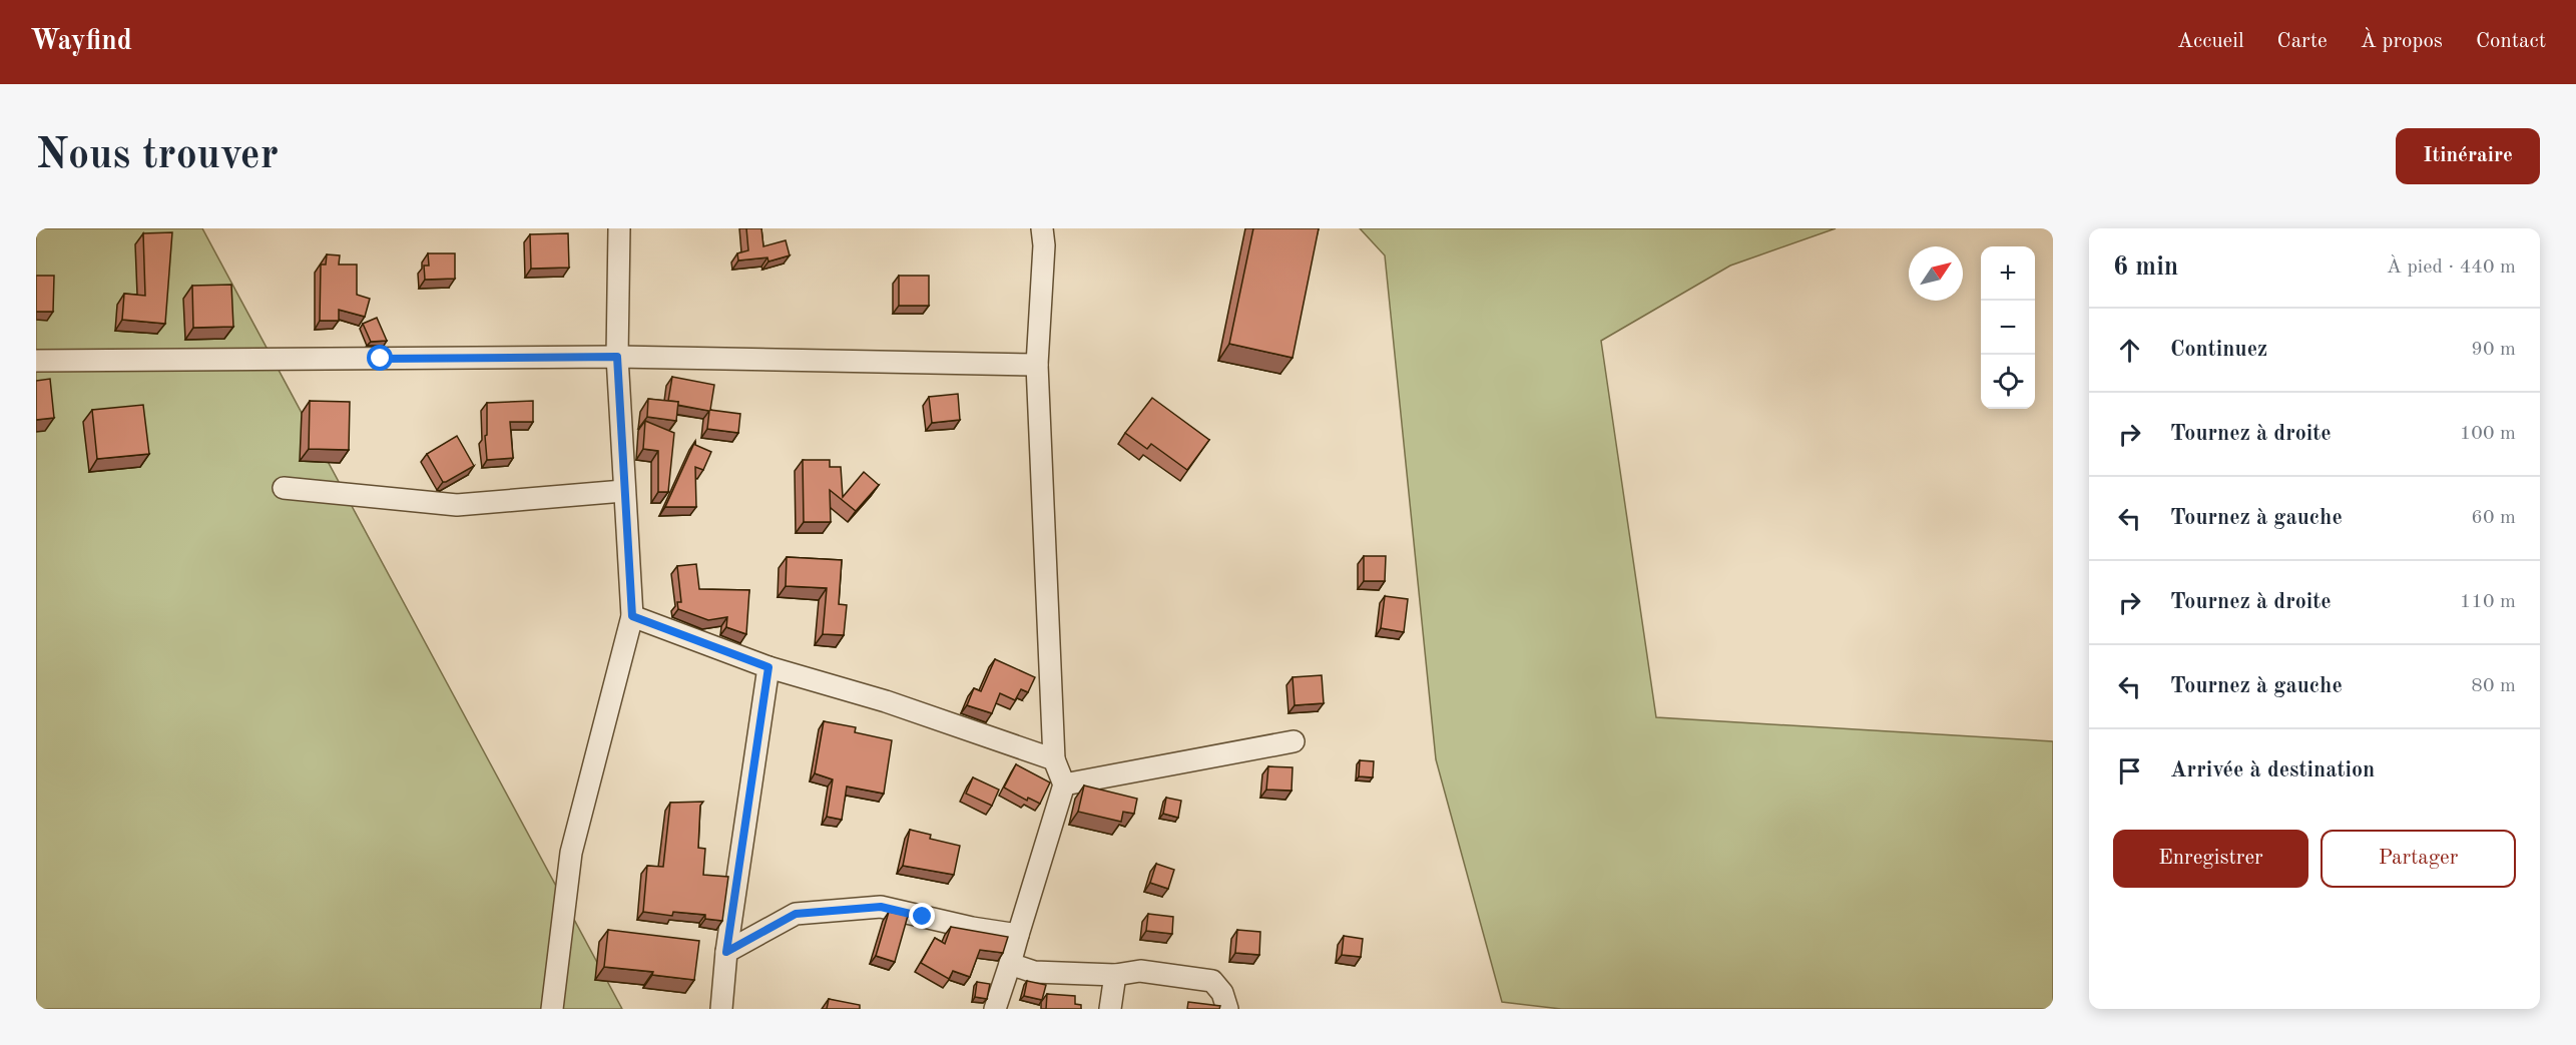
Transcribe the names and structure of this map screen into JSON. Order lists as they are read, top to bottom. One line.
{"north":"top right","page":{"header":"Wayfind","nav":["Accueil","Carte","À propos","Contact"],"buttons":["Itinéraire",["Enregistrer","Partager"]],"title":"Nous trouver","heading":["6 min","À pied · 440 m"],"map_buttons":["+","−"],"list":[["Continuez","90 m"],["Tournez à droite","100 m"],["Tournez à gauche","60 m"],["Tournez à droite","110 m"],["Tournez à gauche","80 m"],"Arrivée à destination"]}}
